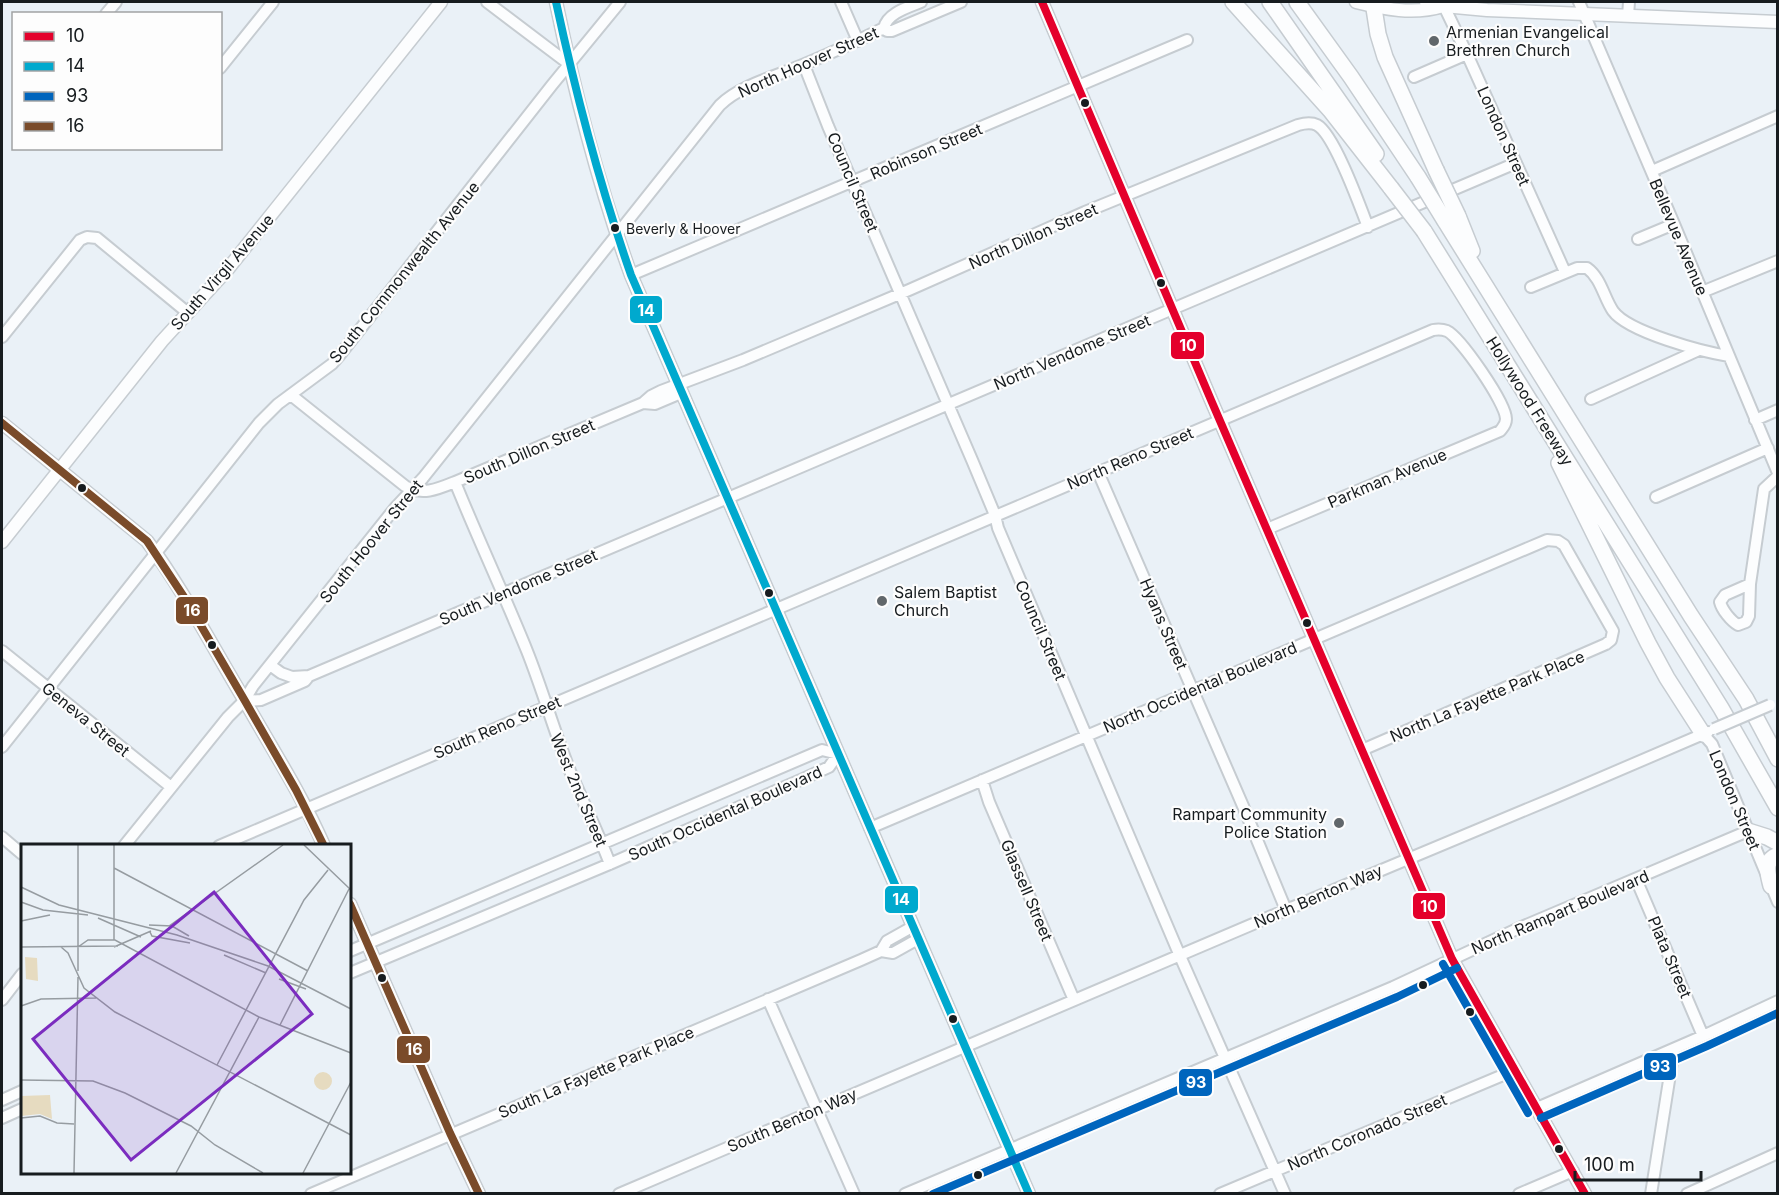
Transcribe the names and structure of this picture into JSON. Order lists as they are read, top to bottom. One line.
{"streets":{"highway":["Hollywood Freeway"],"main road":["South Virgil Avenue"],"street":["North Hoover Street","London Street","Robinson Street","Council Street","North Dillon Street","Bellevue Avenue","South Commonwealth Avenue","North Vendome Street","South Dillon Street","North Reno Street","Parkman Avenue","South Hoover Street","South Vendome Street","Hyans Street","North Occidental Boulevard","North La Fayette Park Place","Geneva Street","South Reno Street","West 2nd Street","South Occidental Boulevard","Glassell Street","North Benton Way","North Rampart Boulevard","Plata Street","South La Fayette Park Place","South Benton Way","North Coronado Street"]},"crossings":[["North Hoover Street","Council Street"],["North Hoover Street","South Hoover Street"],["London Street","North Vendome Street"],["London Street","North Benton Way"],["London Street","North Rampart Boulevard"],["Robinson Street","Council Street"],["Council Street","North Dillon Street"],["Council Street","North Vendome Street"],["Council Street","North Reno Street"],["Council Street","North Occidental Boulevard"],["Council Street","North Benton Way"],["Council Street","North Rampart Boulevard"],["Council Street","North Coronado Street"],["North Dillon Street","North Vendome Street"],["North Dillon Street","South Dillon Street"],["South Commonwealth Avenue","Geneva Street"],["North Vendome Street","South Vendome Street"],["South Dillon Street","South Hoover Street"],["South Dillon Street","West 2nd Street"],["North Reno Street","Parkman Avenue"],["North Reno Street","Hyans Street"],["North Reno Street","South Reno Street"],["South Hoover Street","South Vendome Street"],["South Hoover Street","Geneva Street"],["South Vendome Street","West 2nd Street"],["Hyans Street","North Occidental Boulevard"],["Hyans Street","North Benton Way"],["North Occidental Boulevard","North La Fayette Park Place"],["North Occidental Boulevard","Glassell Street"],["South Reno Street","West 2nd Street"],["West 2nd Street","South Occidental Boulevard"],["Glassell Street","North Benton Way"],["North Benton Way","South Benton Way"],["North Rampart Boulevard","Plata Street"]],"places":["Armenian Evangelical Brethren Church","Beverly & Hoover","Salem Baptist Church","Rampart Community Police Station"],"lines":["transit line 10","transit line 14","transit line 16","transit line 93"],"legend":["10","14","93","16"],"scale_bar":"100 m"}
